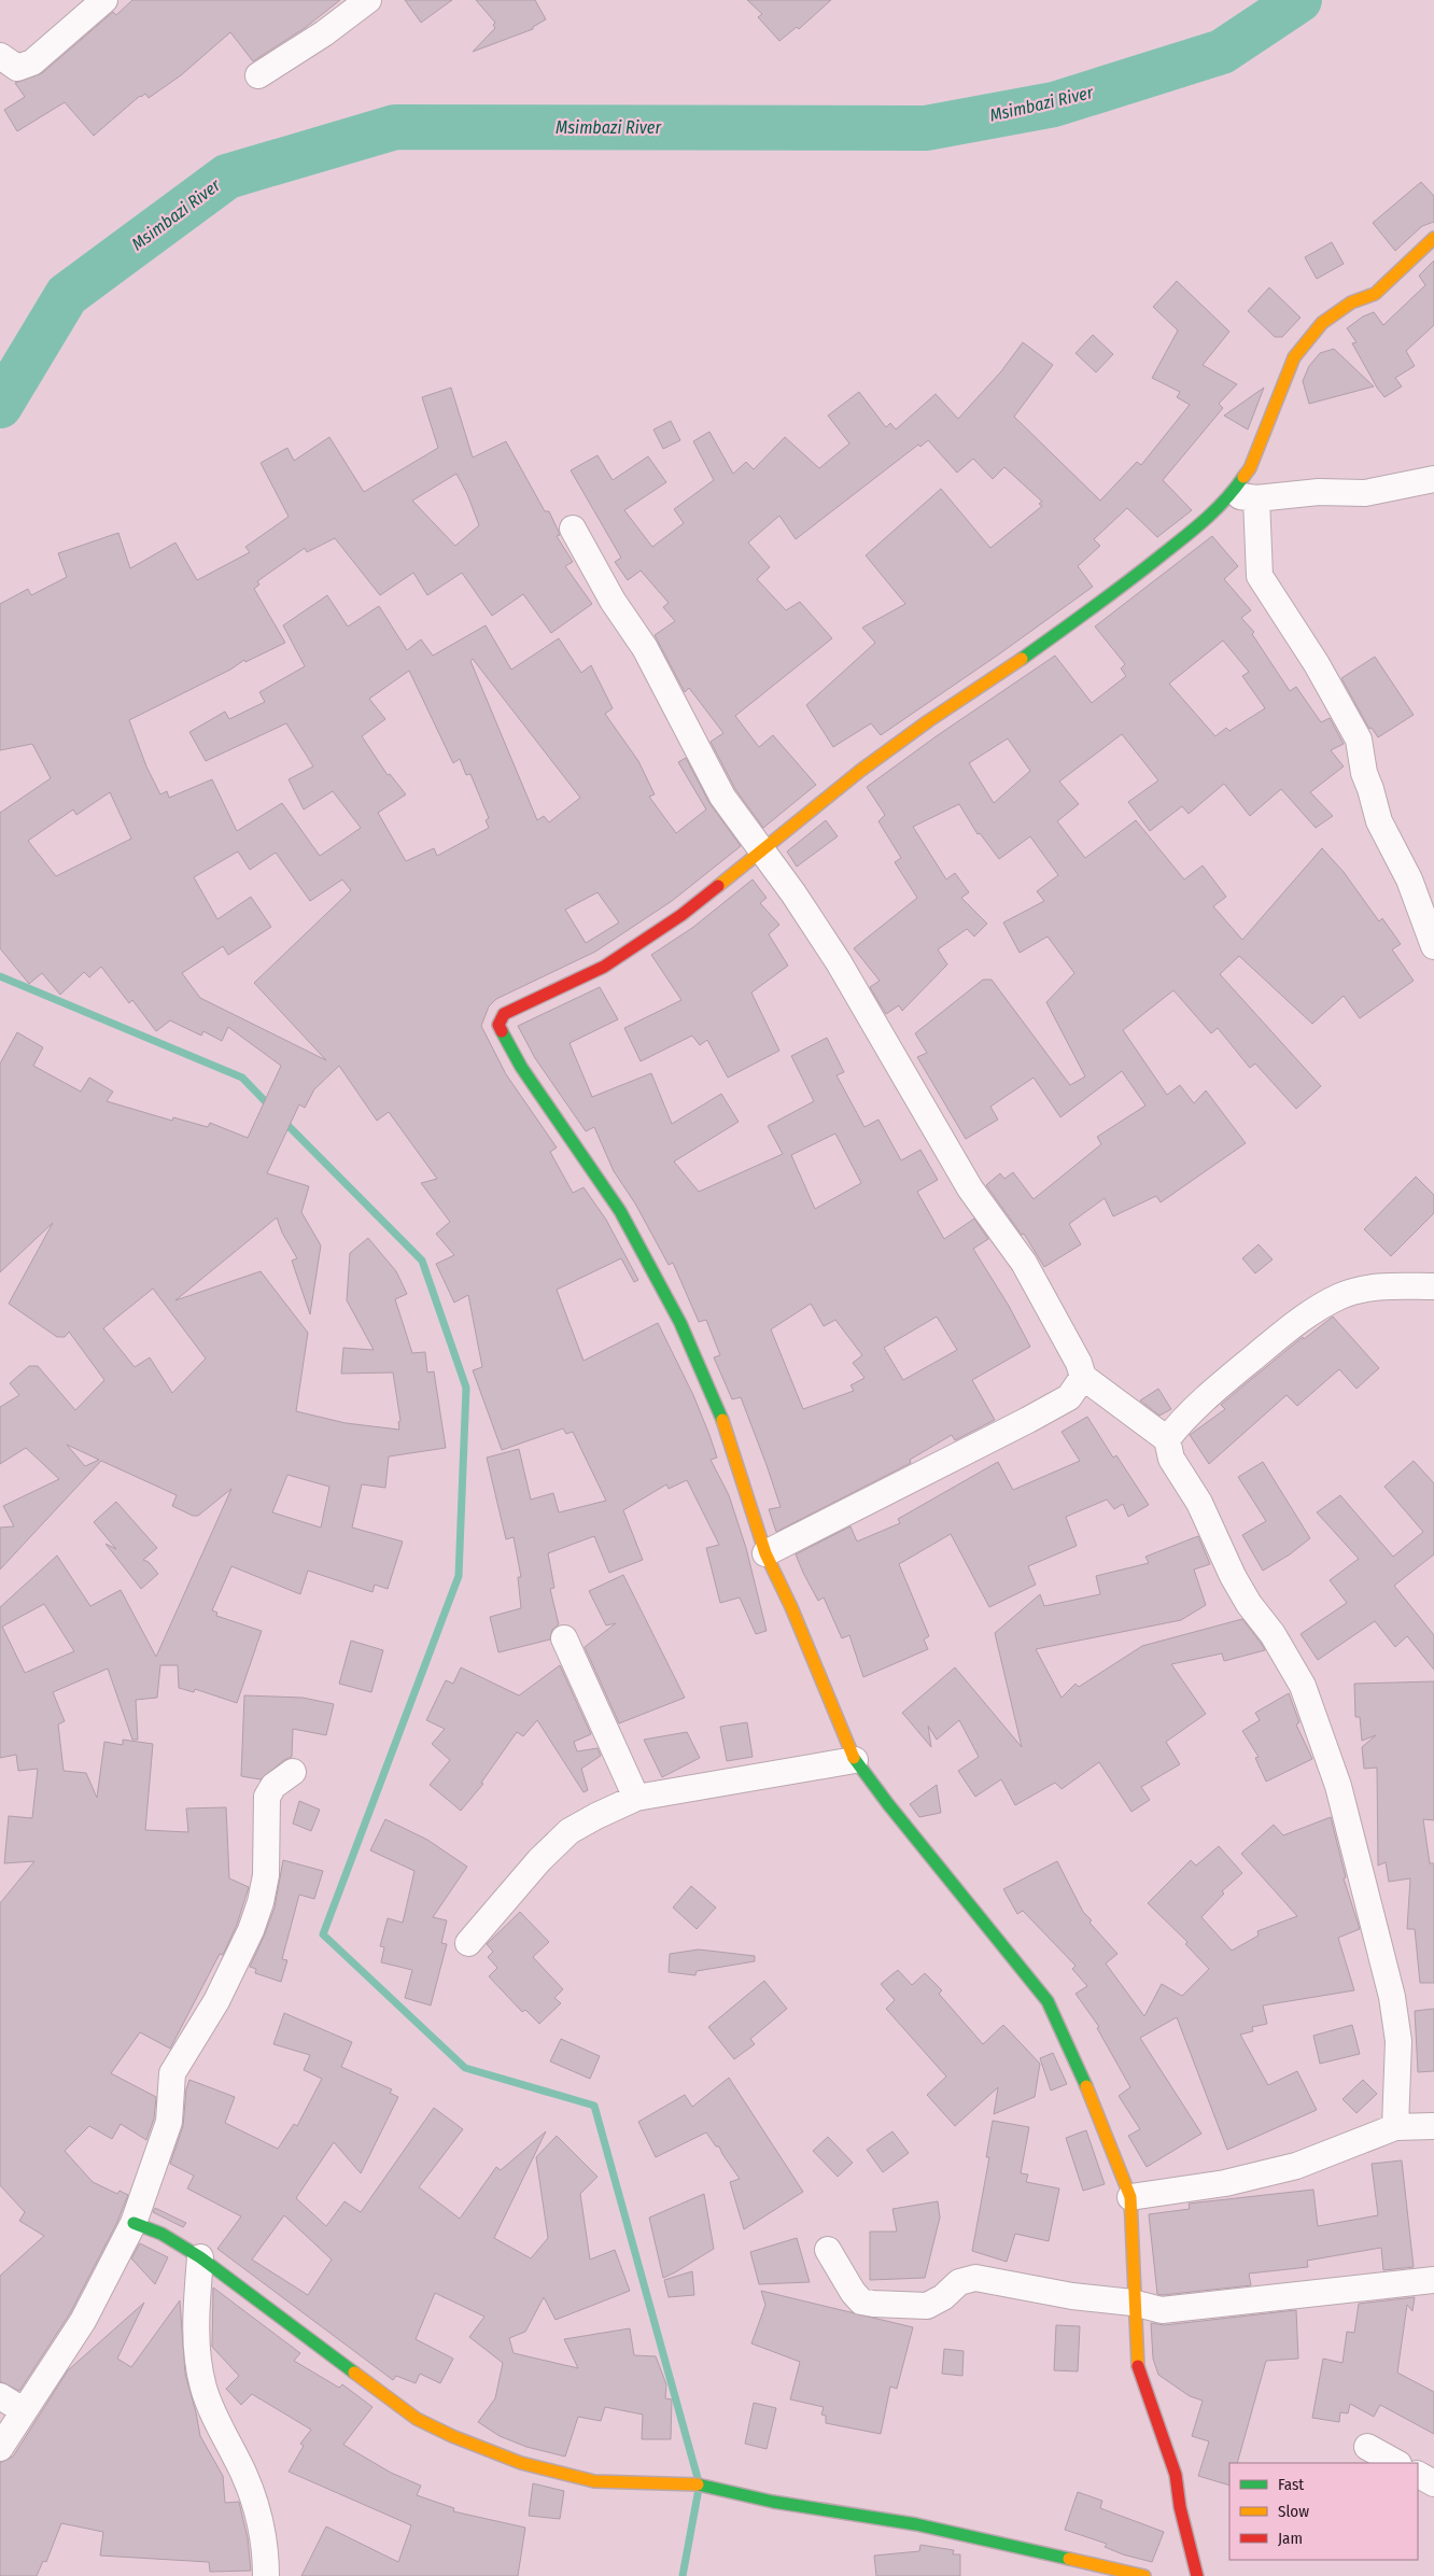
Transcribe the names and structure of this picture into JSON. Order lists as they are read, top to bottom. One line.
{"water":["Msimbazi River"],"legend":["Fast","Slow","Jam"]}
